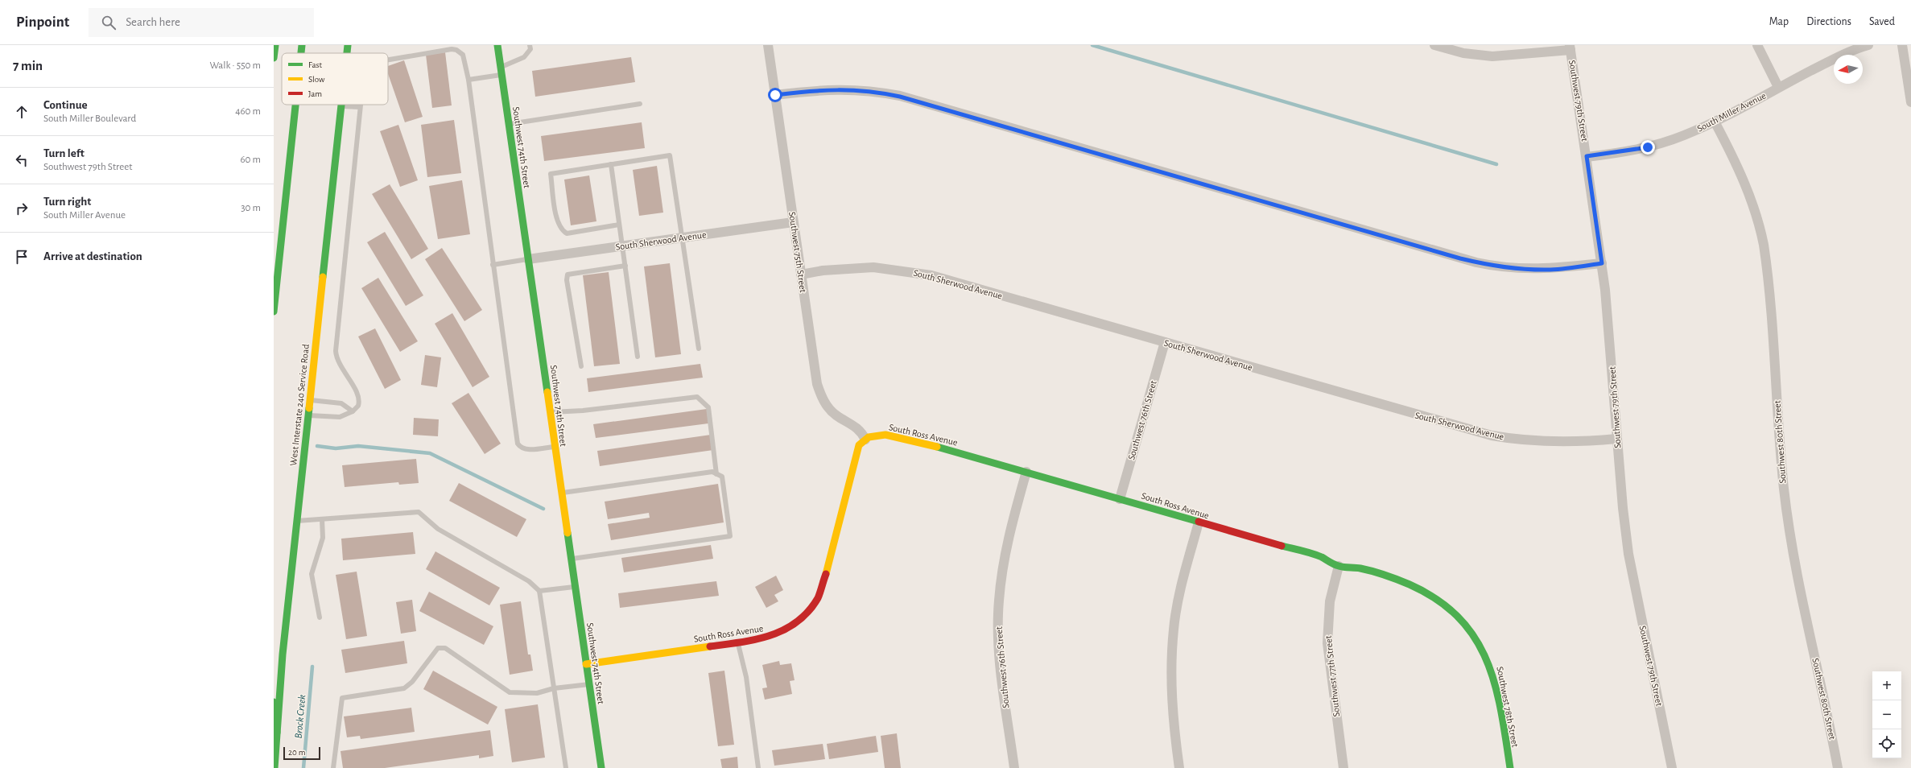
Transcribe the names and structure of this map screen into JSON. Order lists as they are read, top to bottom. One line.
{"streets":{"main road":["Southwest 74th Street","West Interstate 240 Service Road","South Ross Avenue","Southwest 78th Street"],"street":["Southwest 79th Street","South Miller Avenue","South Sherwood Avenue","Southwest 75th Street","Southwest 76th Street","Southwest 80th Street","Southwest 77th Street"]},"crossings":[["Southwest 79th Street","South Miller Avenue"],["Southwest 79th Street","South Sherwood Avenue"],["South Miller Avenue","Southwest 80th Street"],["Southwest 74th Street","South Sherwood Avenue"],["Southwest 74th Street","South Ross Avenue"],["South Sherwood Avenue","Southwest 75th Street"],["South Sherwood Avenue","Southwest 76th Street"],["Southwest 75th Street","South Ross Avenue"],["Southwest 76th Street","South Ross Avenue"],["South Ross Avenue","Southwest 77th Street"],["South Ross Avenue","Southwest 78th Street"],["Southwest 77th Street","Southwest 78th Street"]],"water":["Brock Creek"],"legend":["Fast","Slow","Jam"],"scale_bar":"20 m","north":"left","page":{"header":"Pinpoint","search":"Search here","nav":["Map","Directions","Saved"],"heading":["7 min","Walk · 550 m"],"list":[["Continue","South Miller Boulevard","460 m"],["Turn left","Southwest 79th Street","60 m"],["Turn right","South Miller Avenue","30 m"],"Arrive at destination"],"map_buttons":["+","−"],"scale":"20 m"}}
